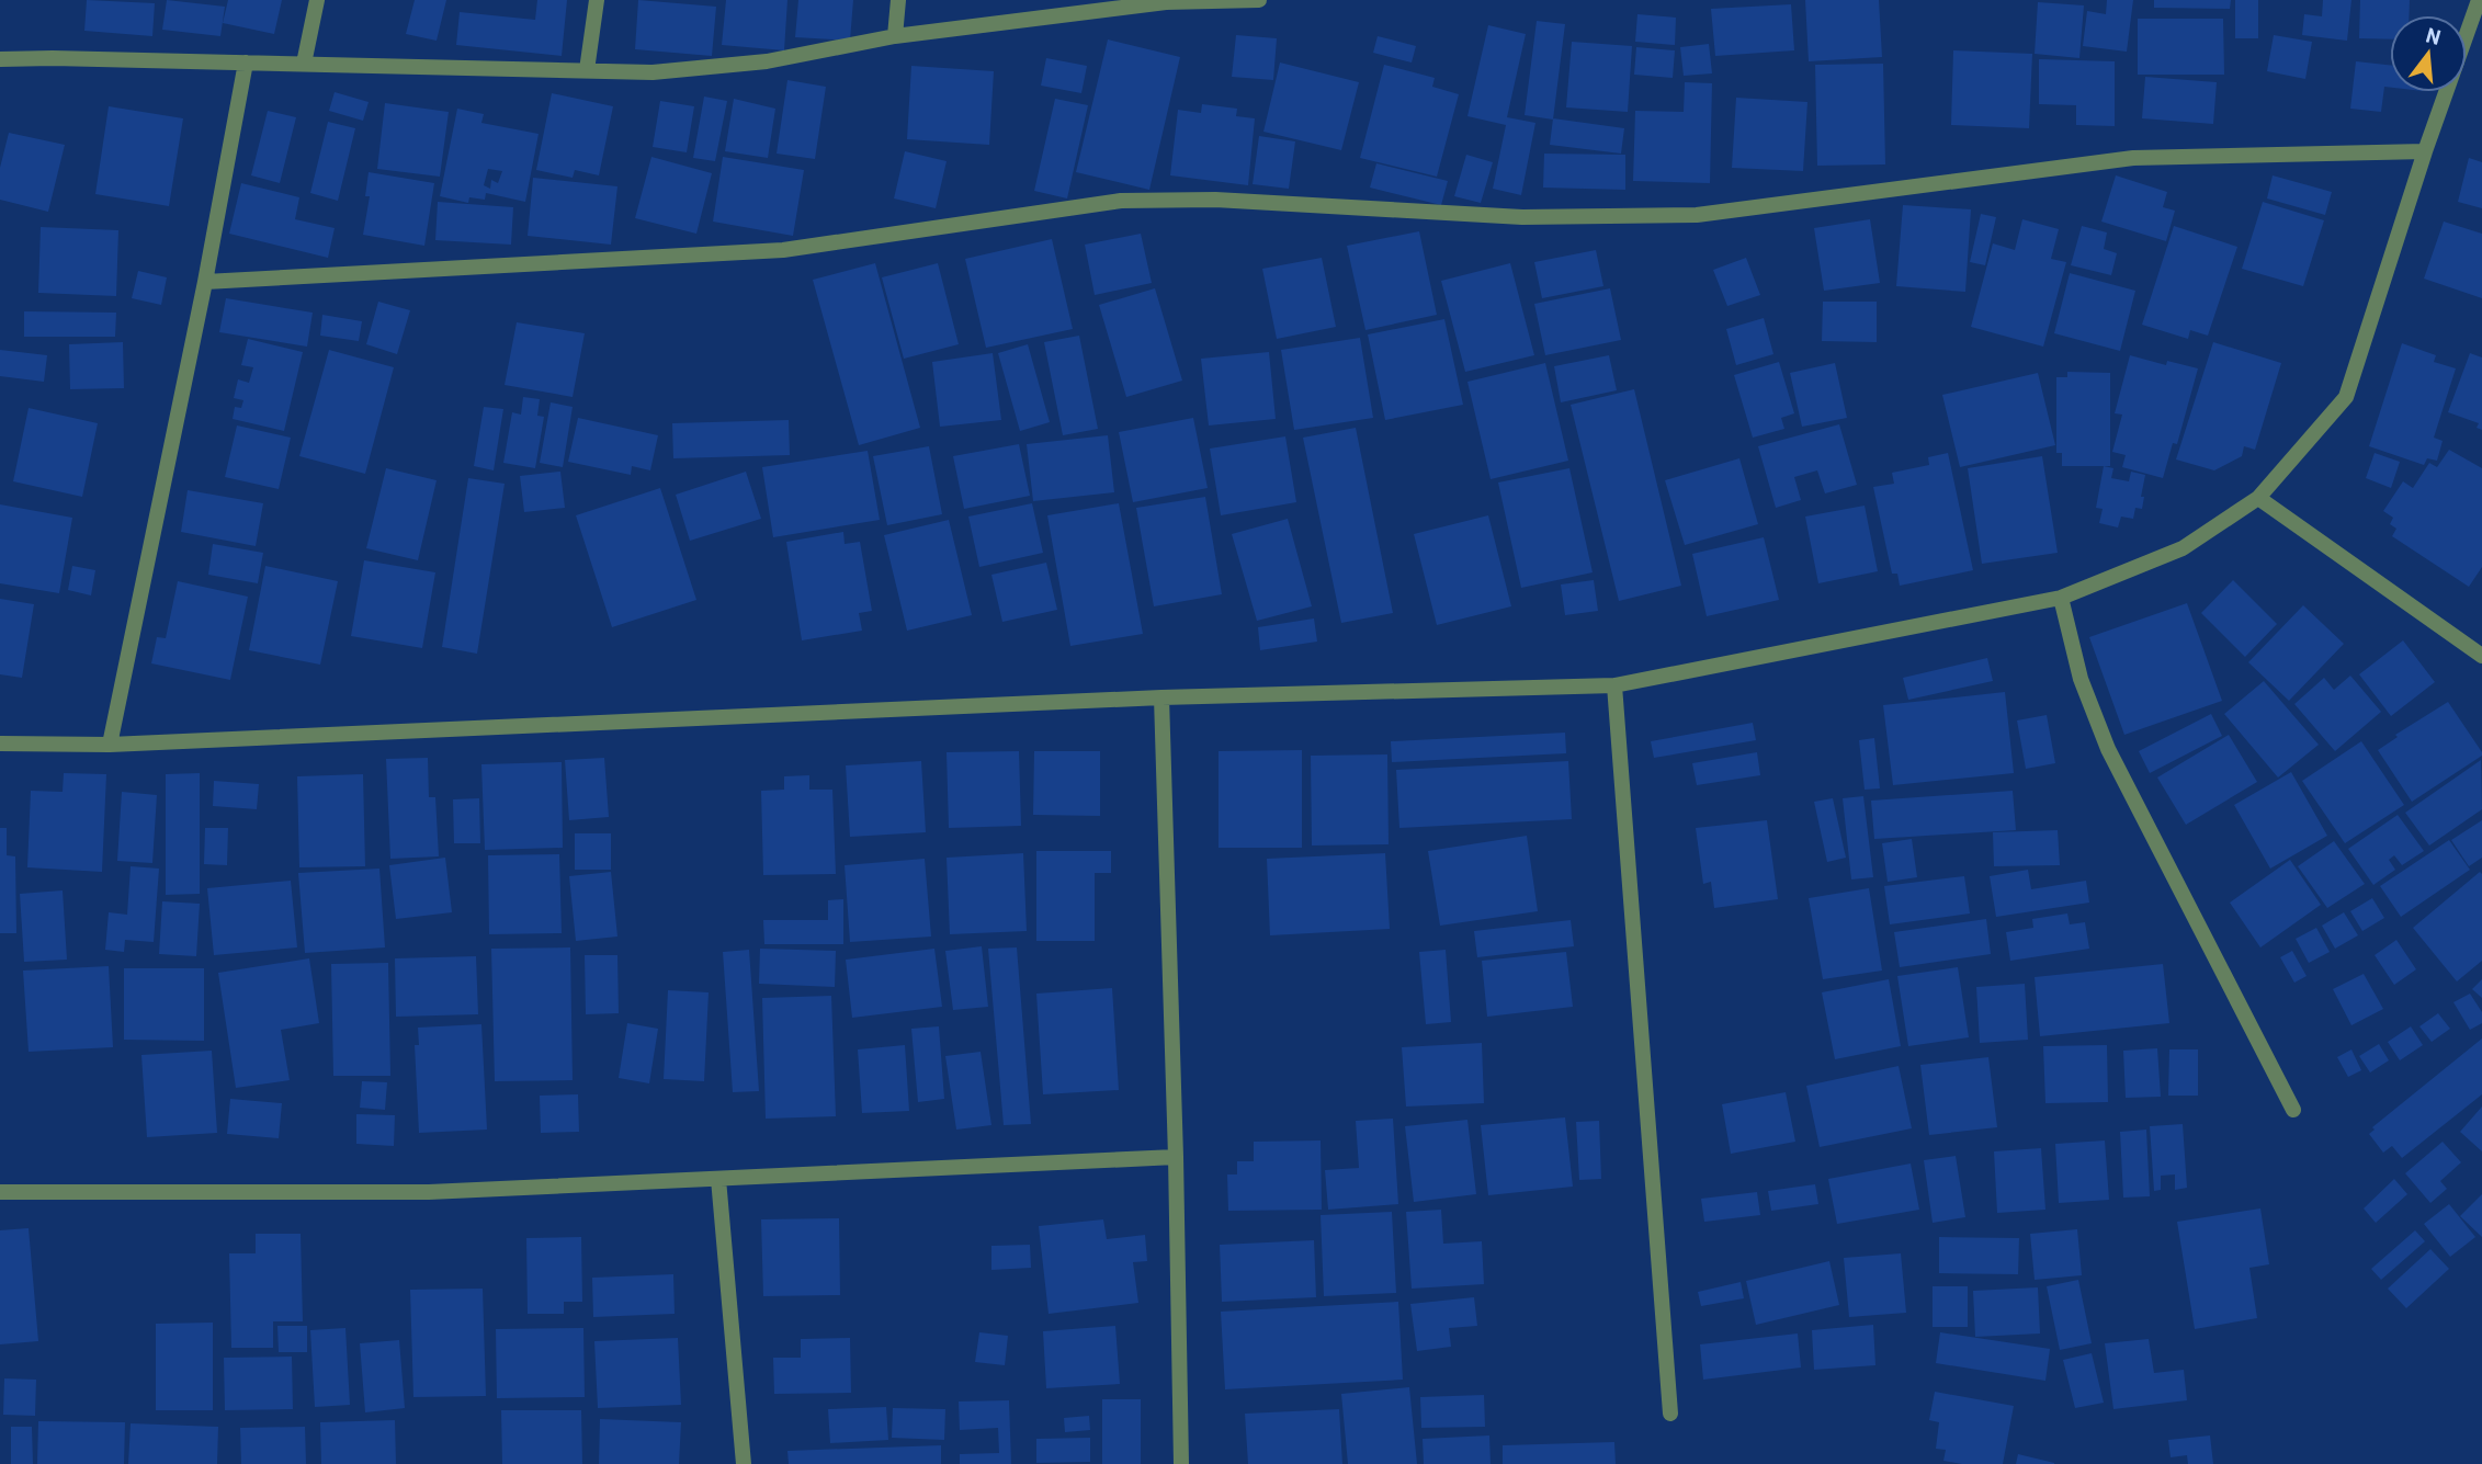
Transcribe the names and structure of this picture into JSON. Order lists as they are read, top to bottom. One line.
{"north":"top"}
